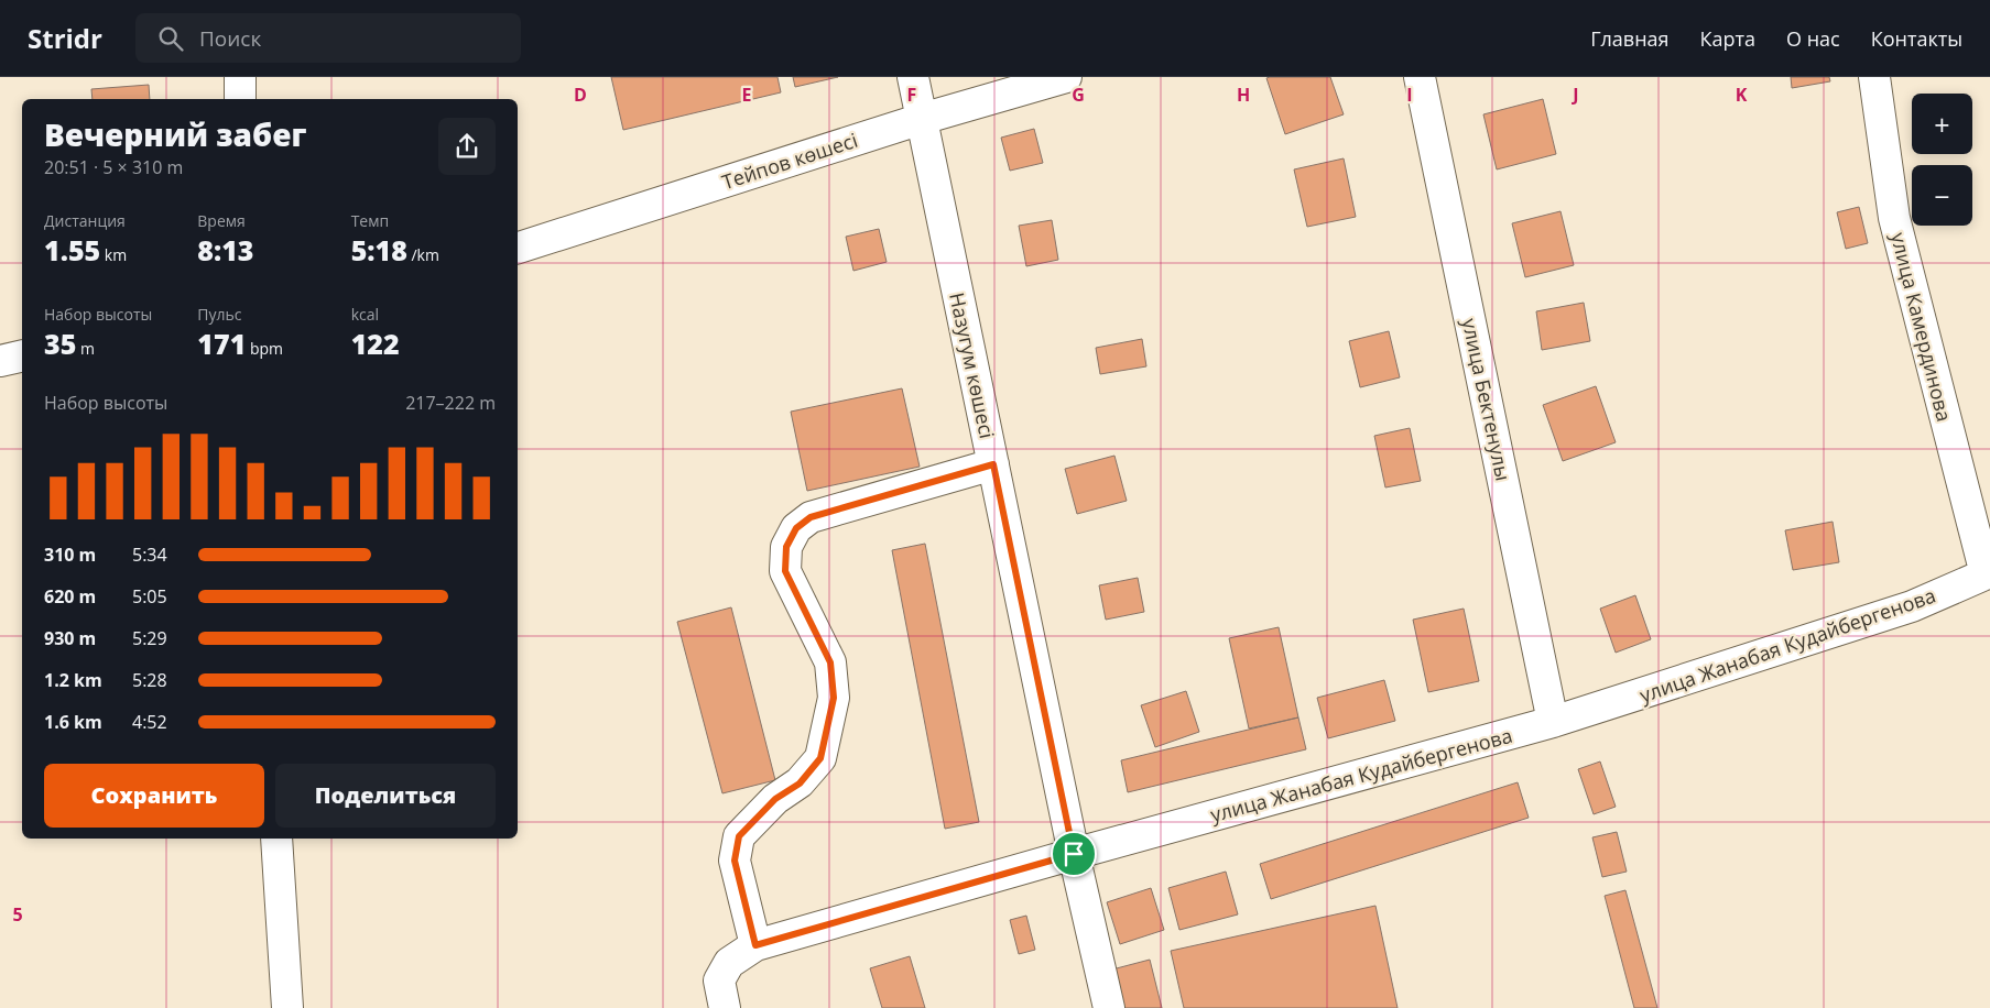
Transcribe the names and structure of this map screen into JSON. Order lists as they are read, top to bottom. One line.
{"streets":{"street":["Тейпов көшесі","улица Камердинова","Назугум көшесі","улица Бектенулы","улица Жанабая Кудайбергенова"]},"crossings":[["Тейпов көшесі","Назугум көшесі"],["улица Камердинова","улица Жанабая Кудайбергенова"],["Назугум көшесі","улица Жанабая Кудайбергенова"],["улица Бектенулы","улица Жанабая Кудайбергенова"]],"page":{"header":"Stridr","search":"Поиск","nav":["Главная","Карта","О нас","Контакты"],"map_buttons":["+","−"],"heading":["Вечерний забег","20:51 · 5 × 310 m"],"stats":[["Дистанция","1.55 km"],["Время","8:13"],["Темп","5:18 /km"],["Набор высоты","35 m"],["Пульс","171 bpm"],["kcal","122"]],"chart":["Набор высоты","217–222 m"],"list":[{"name":"310 m","note":"5:34"},{"name":"620 m","note":"5:05"},{"name":"930 m","note":"5:29"},{"name":"1.2 km","note":"5:28"},{"name":"1.6 km","note":"4:52"}],"buttons":["Сохранить","Поделиться"]},"grid":{"columns":["D","E","F","G","H","I","J","K"],"rows":["5"]}}
